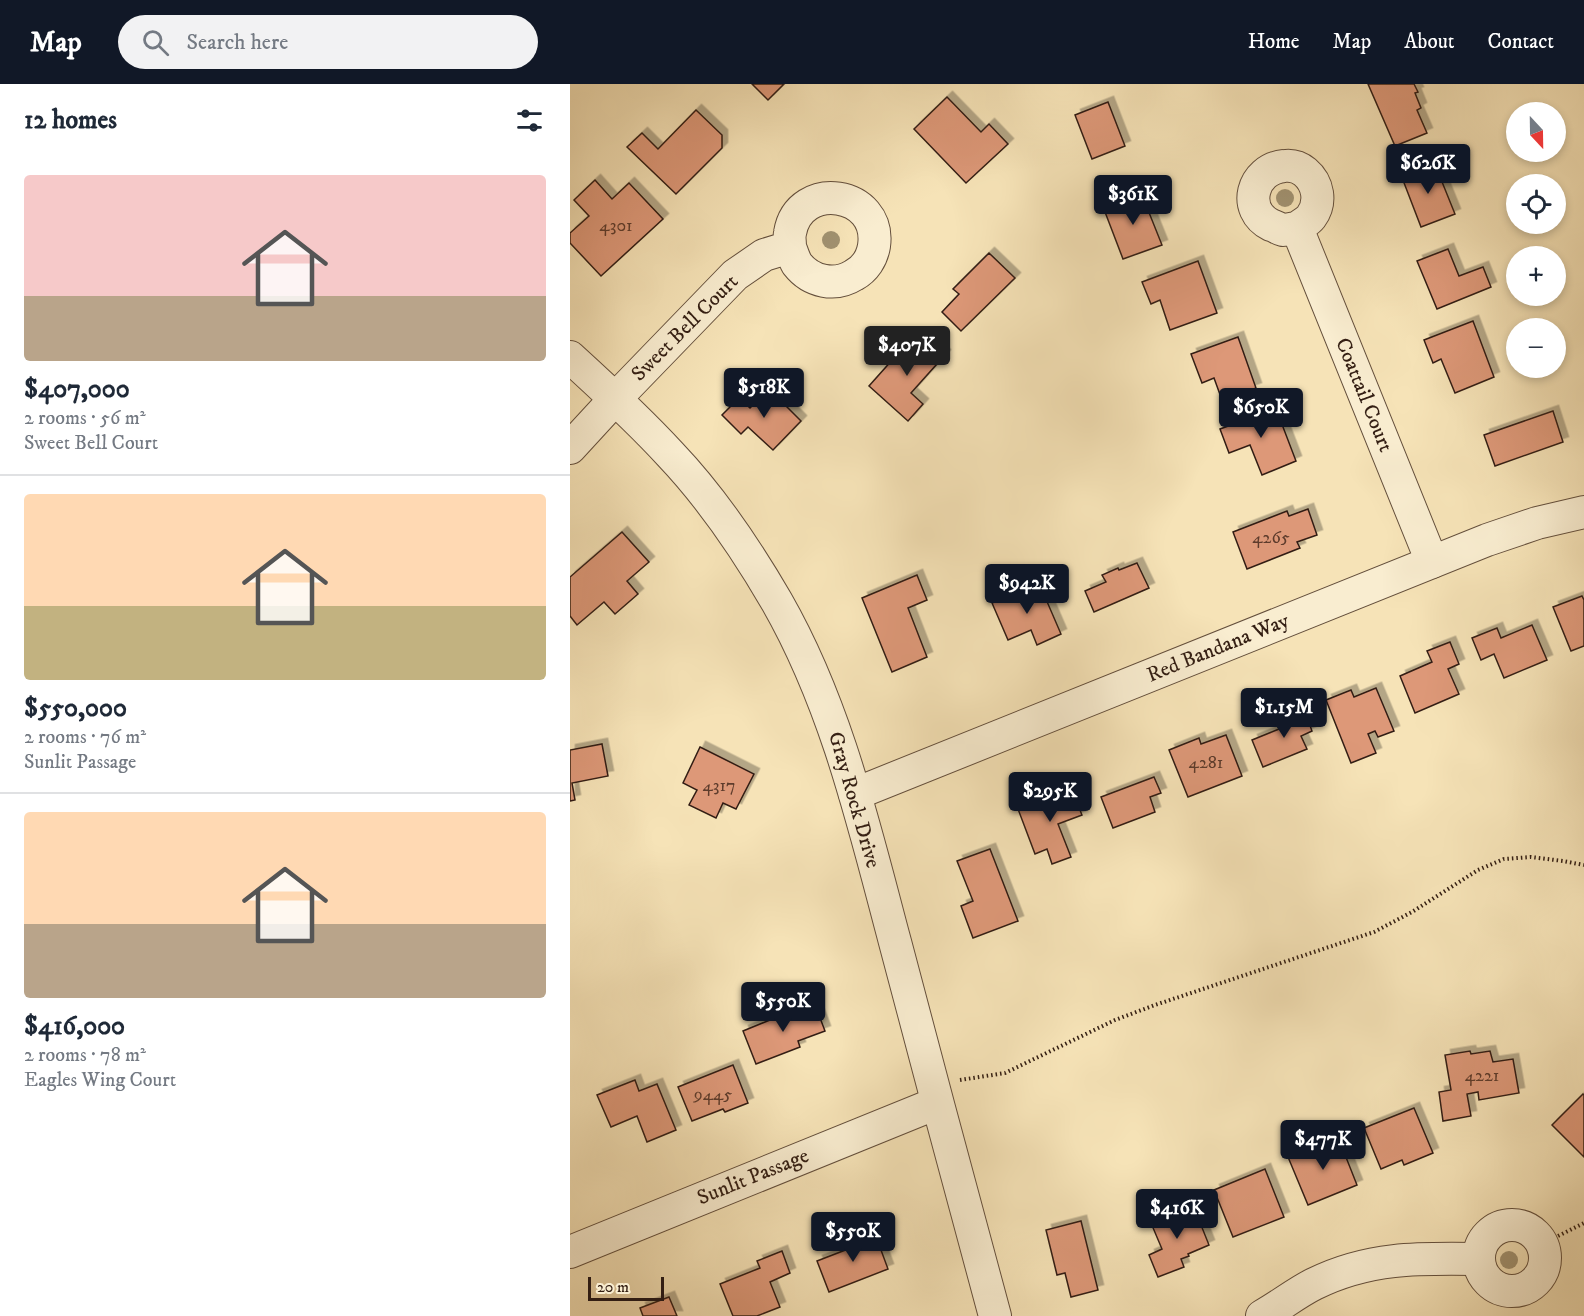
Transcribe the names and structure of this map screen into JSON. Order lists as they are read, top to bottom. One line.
{"streets":{"street":["Sweet Bell Court","Coattail Court","Red Bandana Way","Gray Rock Drive","Sunlit Passage"]},"crossings":[["Sweet Bell Court","Gray Rock Drive"],["Coattail Court","Red Bandana Way"],["Red Bandana Way","Gray Rock Drive"],["Gray Rock Drive","Sunlit Passage"]],"house_numbers":["4301","4265","4281","4317","4221","9445"],"scale_bar":"20 m","north":"bottom","page":{"header":"Map","search":"Search here","nav":["Home","Map","About","Contact"],"heading":"12 homes","map_buttons":["+","−"],"price":["$626K","$361K","$407K","$518K","$650K","$942K","$1.15M","$295K","$550K","$477K","$416K","$550K"],"list":[{"name":"$407,000","note":"2 rooms · 56 m² · Sweet Bell Court"},{"name":"$550,000","note":"2 rooms · 76 m² · Sunlit Passage"},{"name":"$416,000","note":"2 rooms · 78 m² · Eagles Wing Court"}],"scale":"20 m"}}
